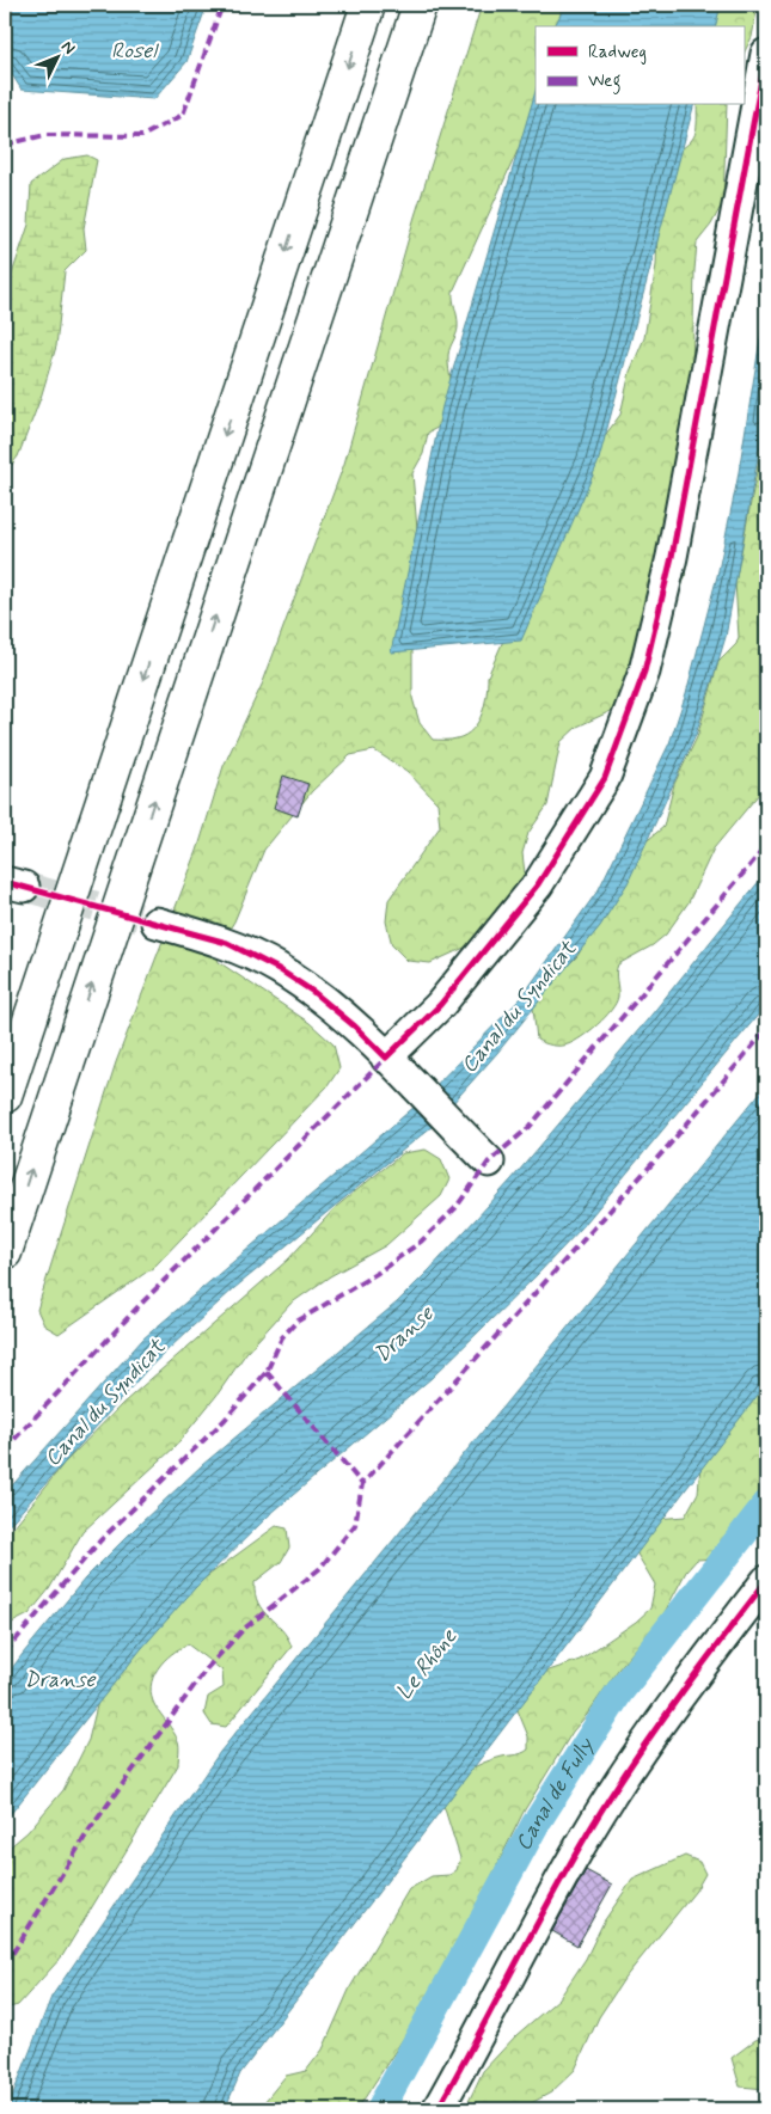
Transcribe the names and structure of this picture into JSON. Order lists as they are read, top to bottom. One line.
{"water":["Rosel","Canal du Syndicat","Dranse","Le Rhône","Canal de Fully"],"legend":["Radweg","Weg"],"north":"top right"}
